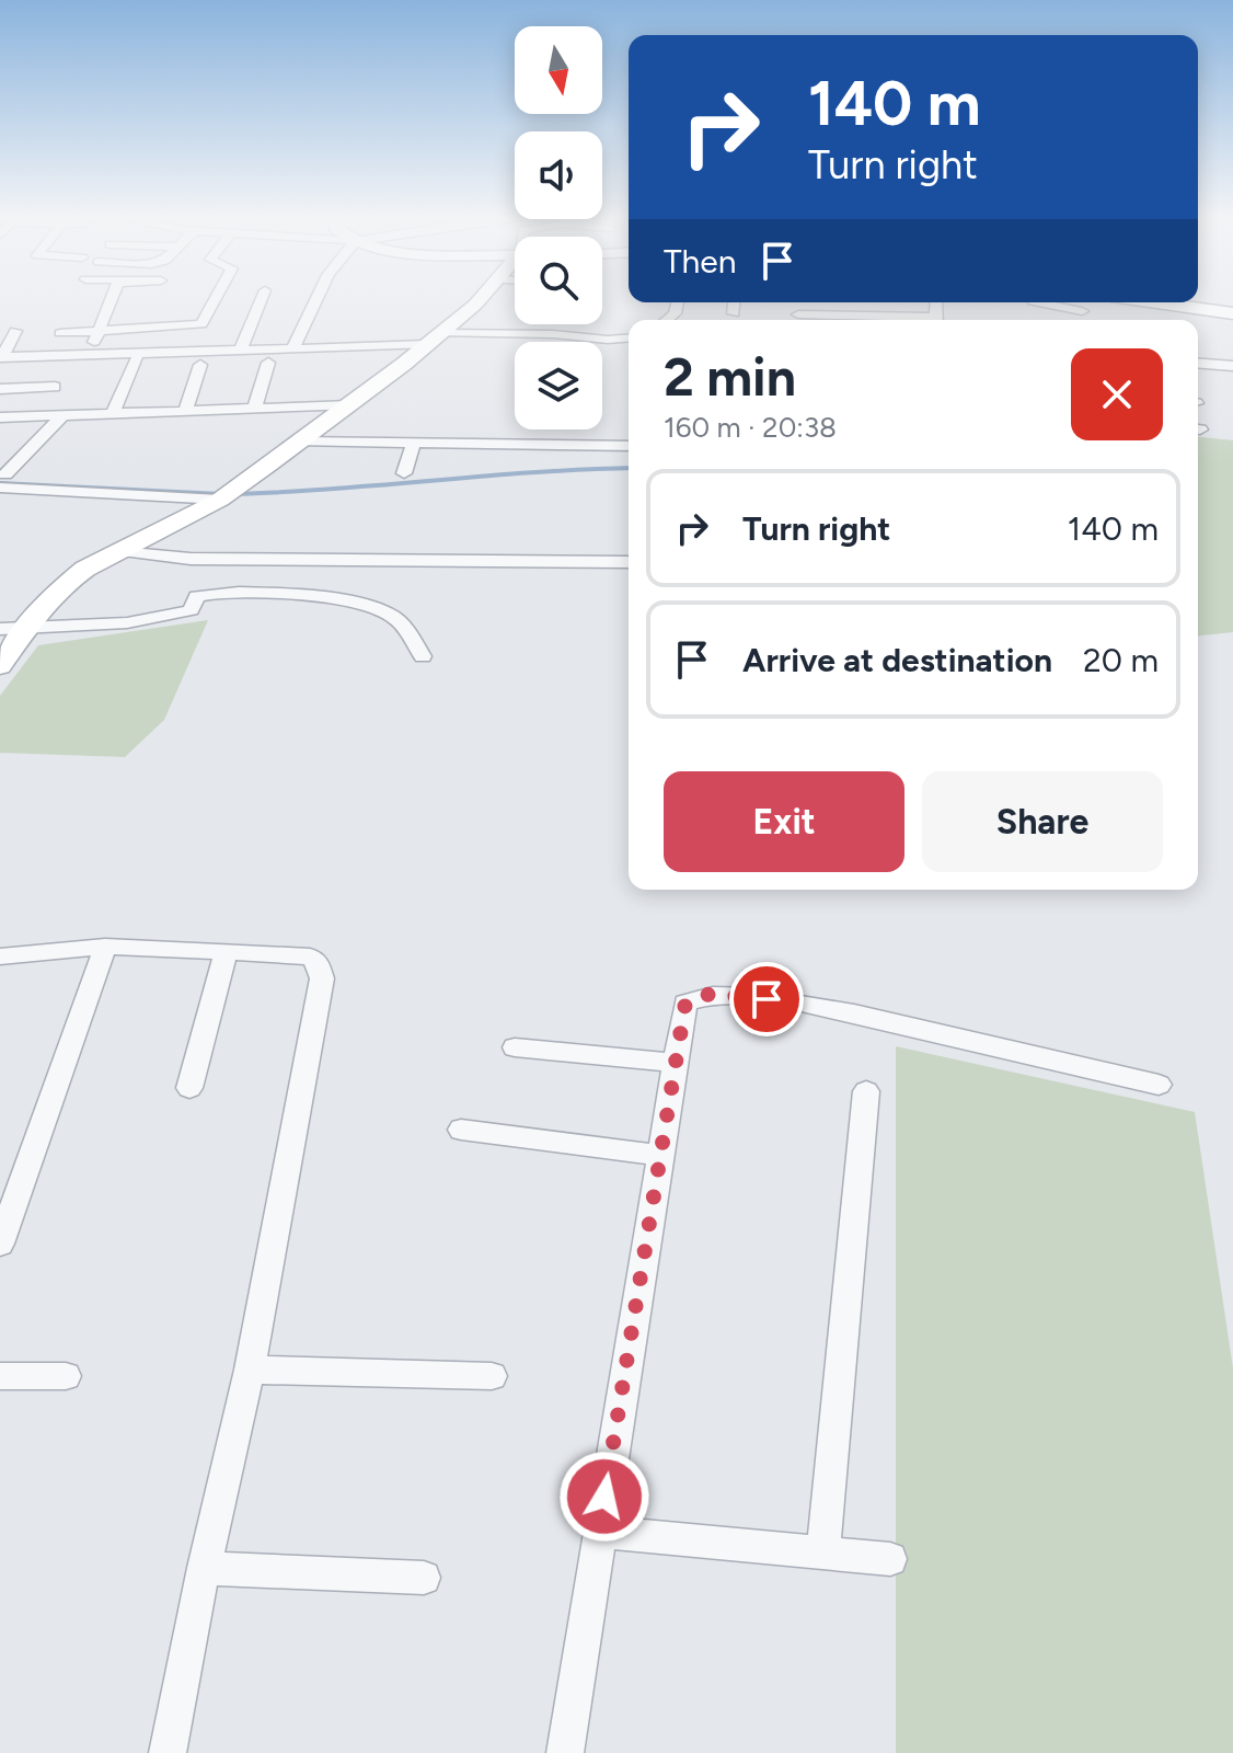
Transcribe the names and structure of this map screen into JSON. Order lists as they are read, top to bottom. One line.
{"north":"bottom","page":{"turn":["140 m","Turn right"],"then":"Then","heading":["2 min","160 m · 20:38"],"list":[{"name":"Turn right","value":"140 m"},{"name":"Arrive at destination","value":"20 m"}],"buttons":["Exit","Share"]}}
